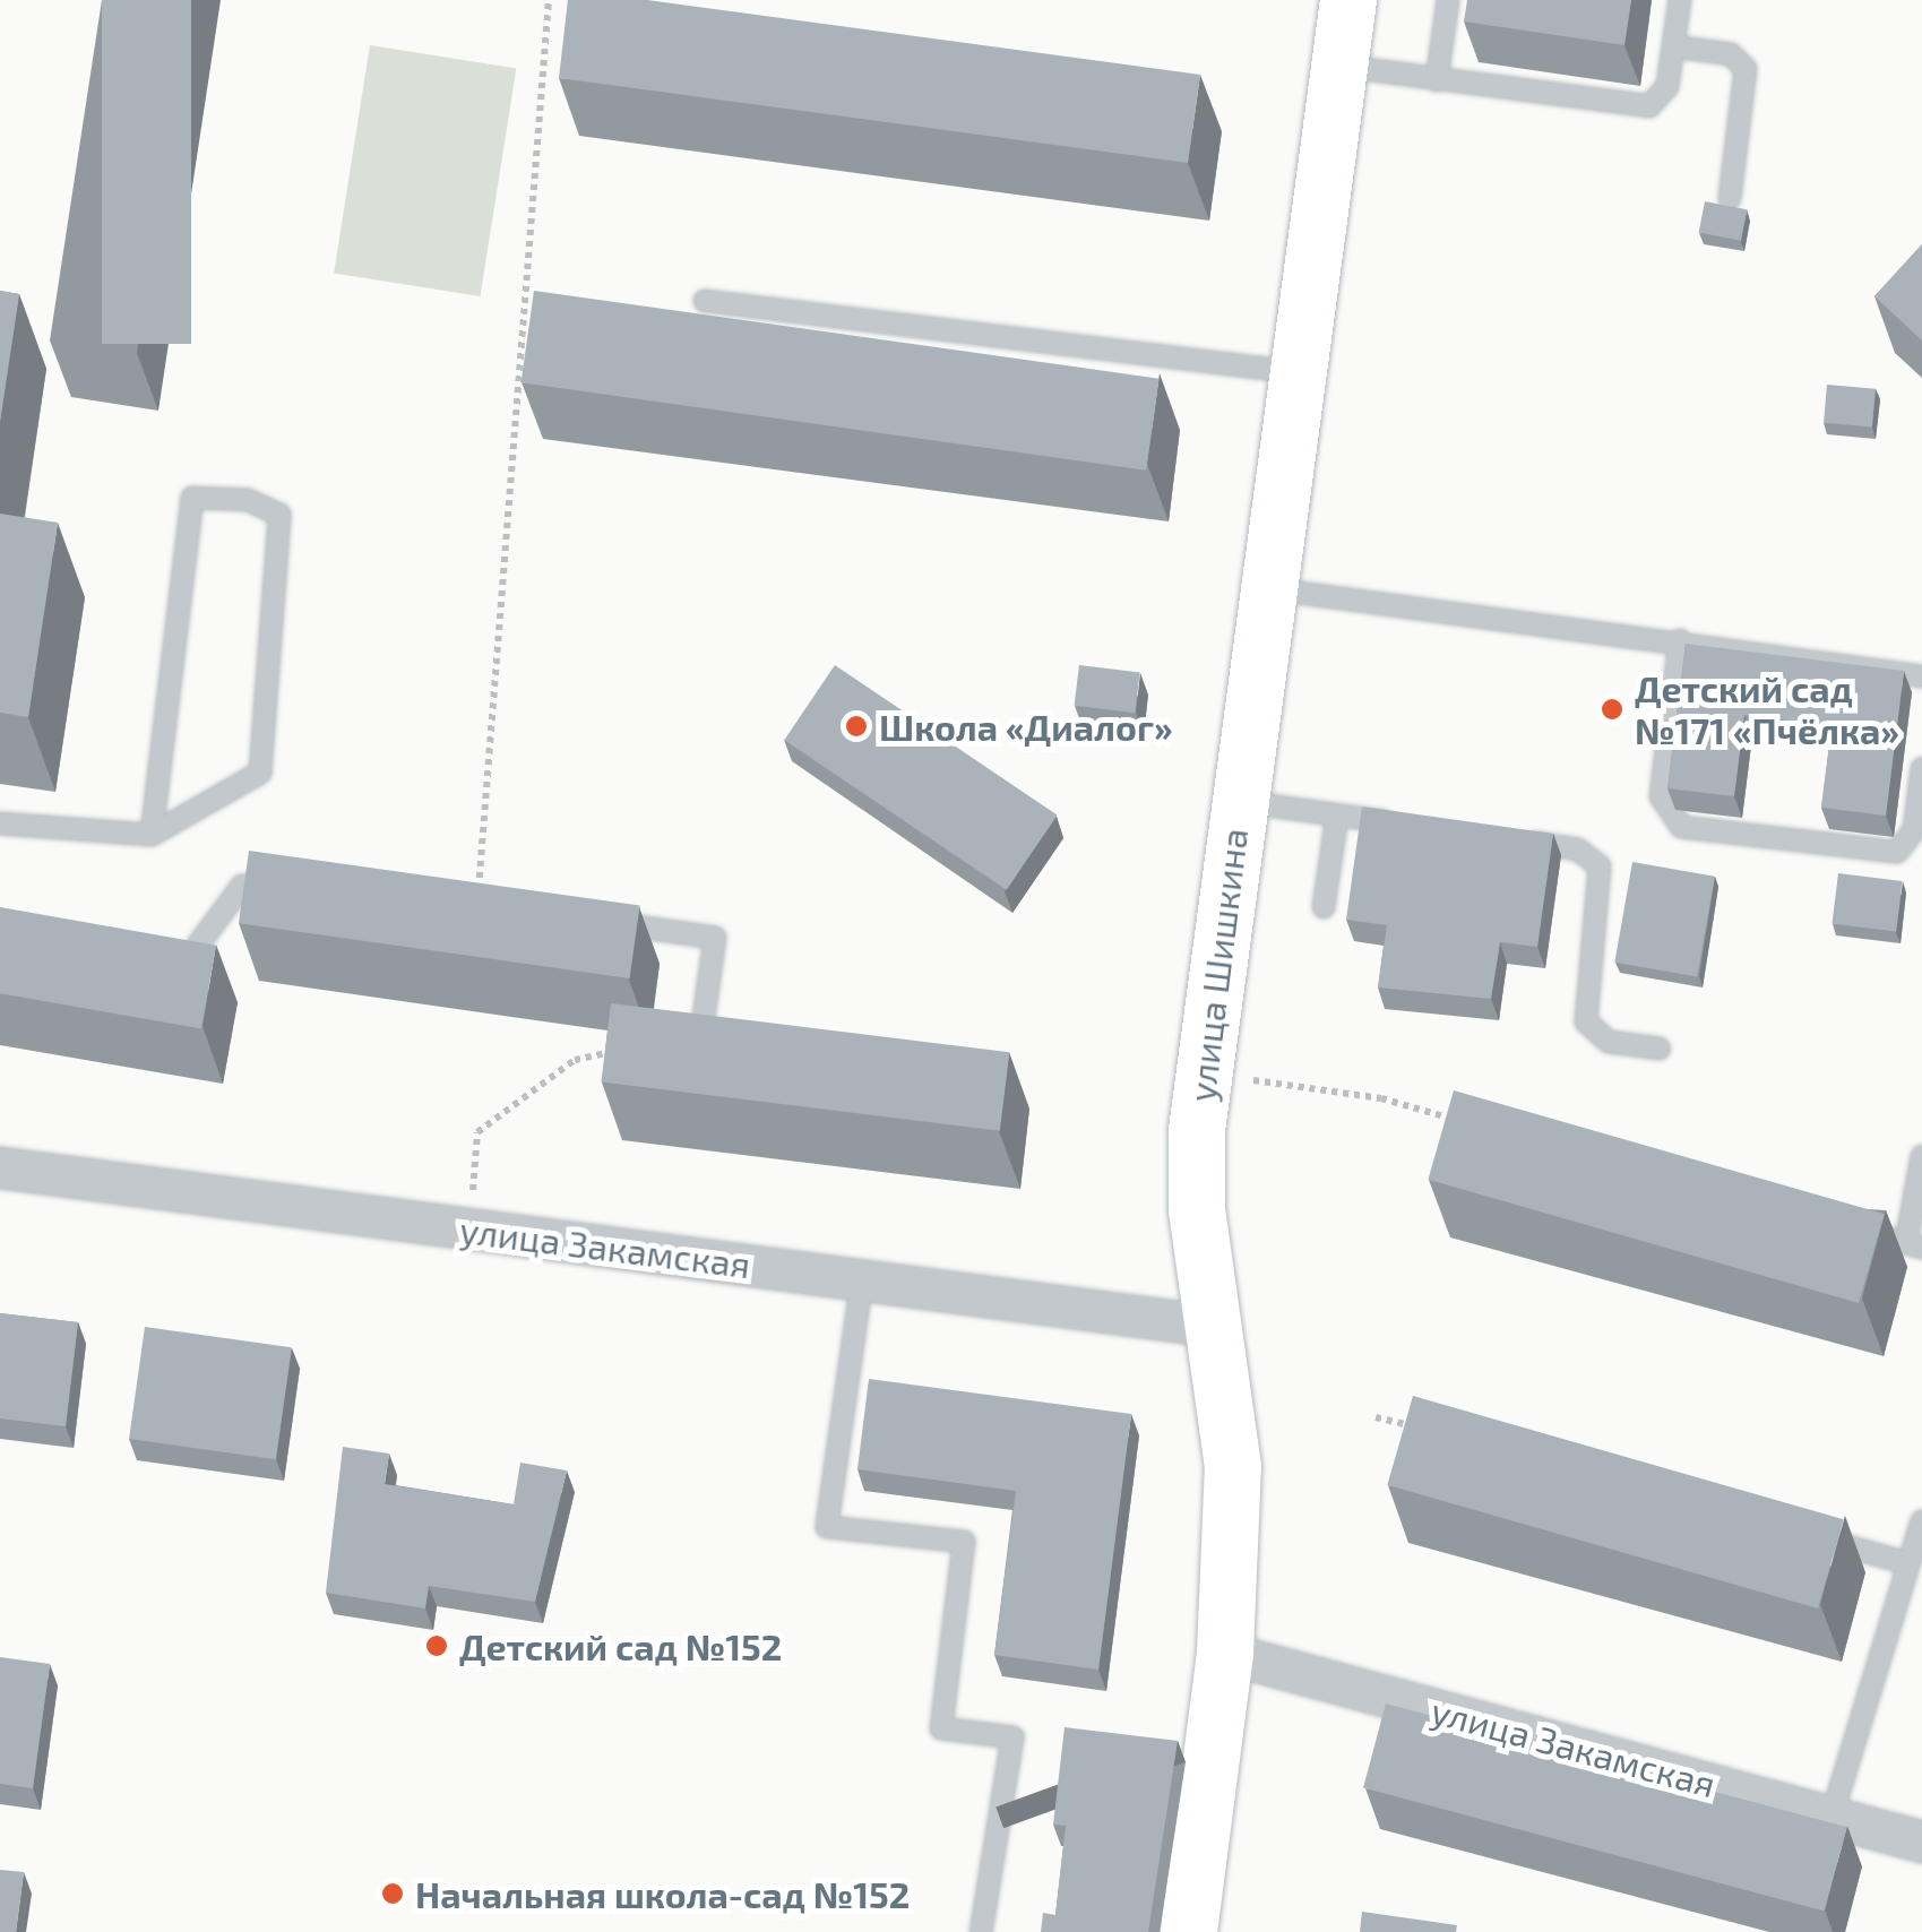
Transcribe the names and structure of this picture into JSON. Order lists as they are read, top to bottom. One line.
{"streets":{"street":["улица Шишкина","улица Закамская"]},"crossings":[["улица Шишкина","улица Закамская"]],"places":["Детский сад №171 «Пчёлка»","Школа «Диалог»","Детский сад №152","Начальная школа-сад №152"]}
